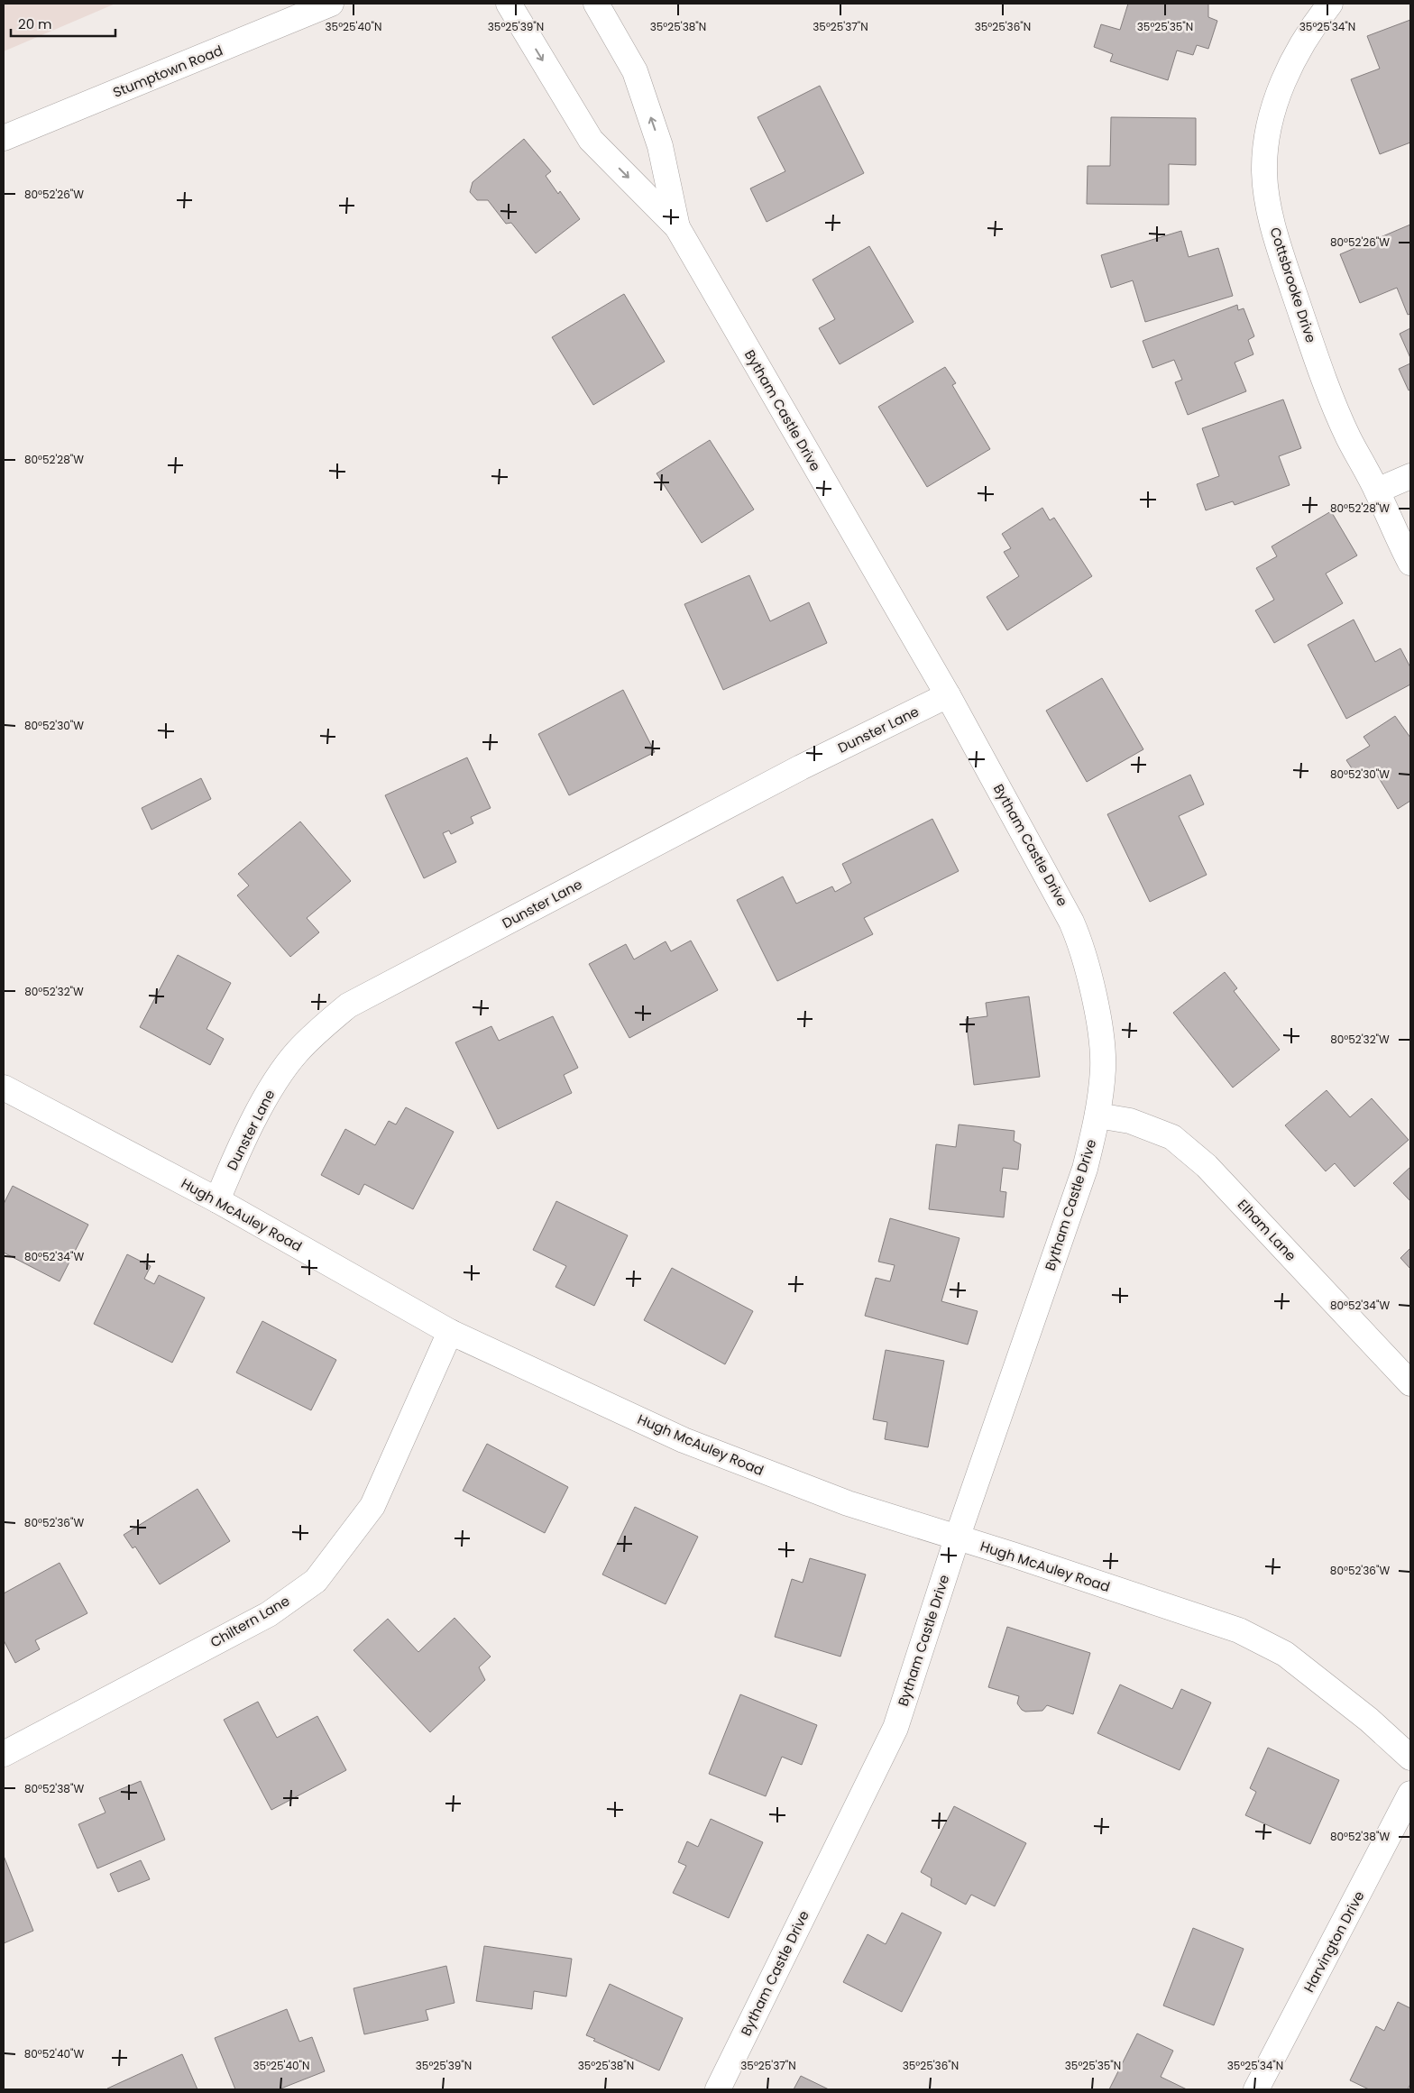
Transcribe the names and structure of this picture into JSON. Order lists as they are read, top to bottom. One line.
{"streets":{"street":["Stumptown Road","Cottsbrooke Drive","Bytham Castle Drive","Dunster Lane","Hugh McAuley Road","Elham Lane","Chiltern Lane","Harvington Drive"]},"crossings":[["Bytham Castle Drive","Dunster Lane"],["Bytham Castle Drive","Hugh McAuley Road"],["Bytham Castle Drive","Elham Lane"],["Dunster Lane","Hugh McAuley Road"],["Hugh McAuley Road","Chiltern Lane"]],"scale_bar":"20 m","coordinates":["35°25'40\"N","35°25'39\"N","35°25'38\"N","35°25'37\"N","35°25'36\"N","35°25'35\"N","35°25'34\"N","80°52'26\"W","80°52'28\"W","80°52'30\"W","80°52'32\"W","80°52'34\"W","80°52'36\"W","80°52'38\"W","80°52'40\"W"]}
